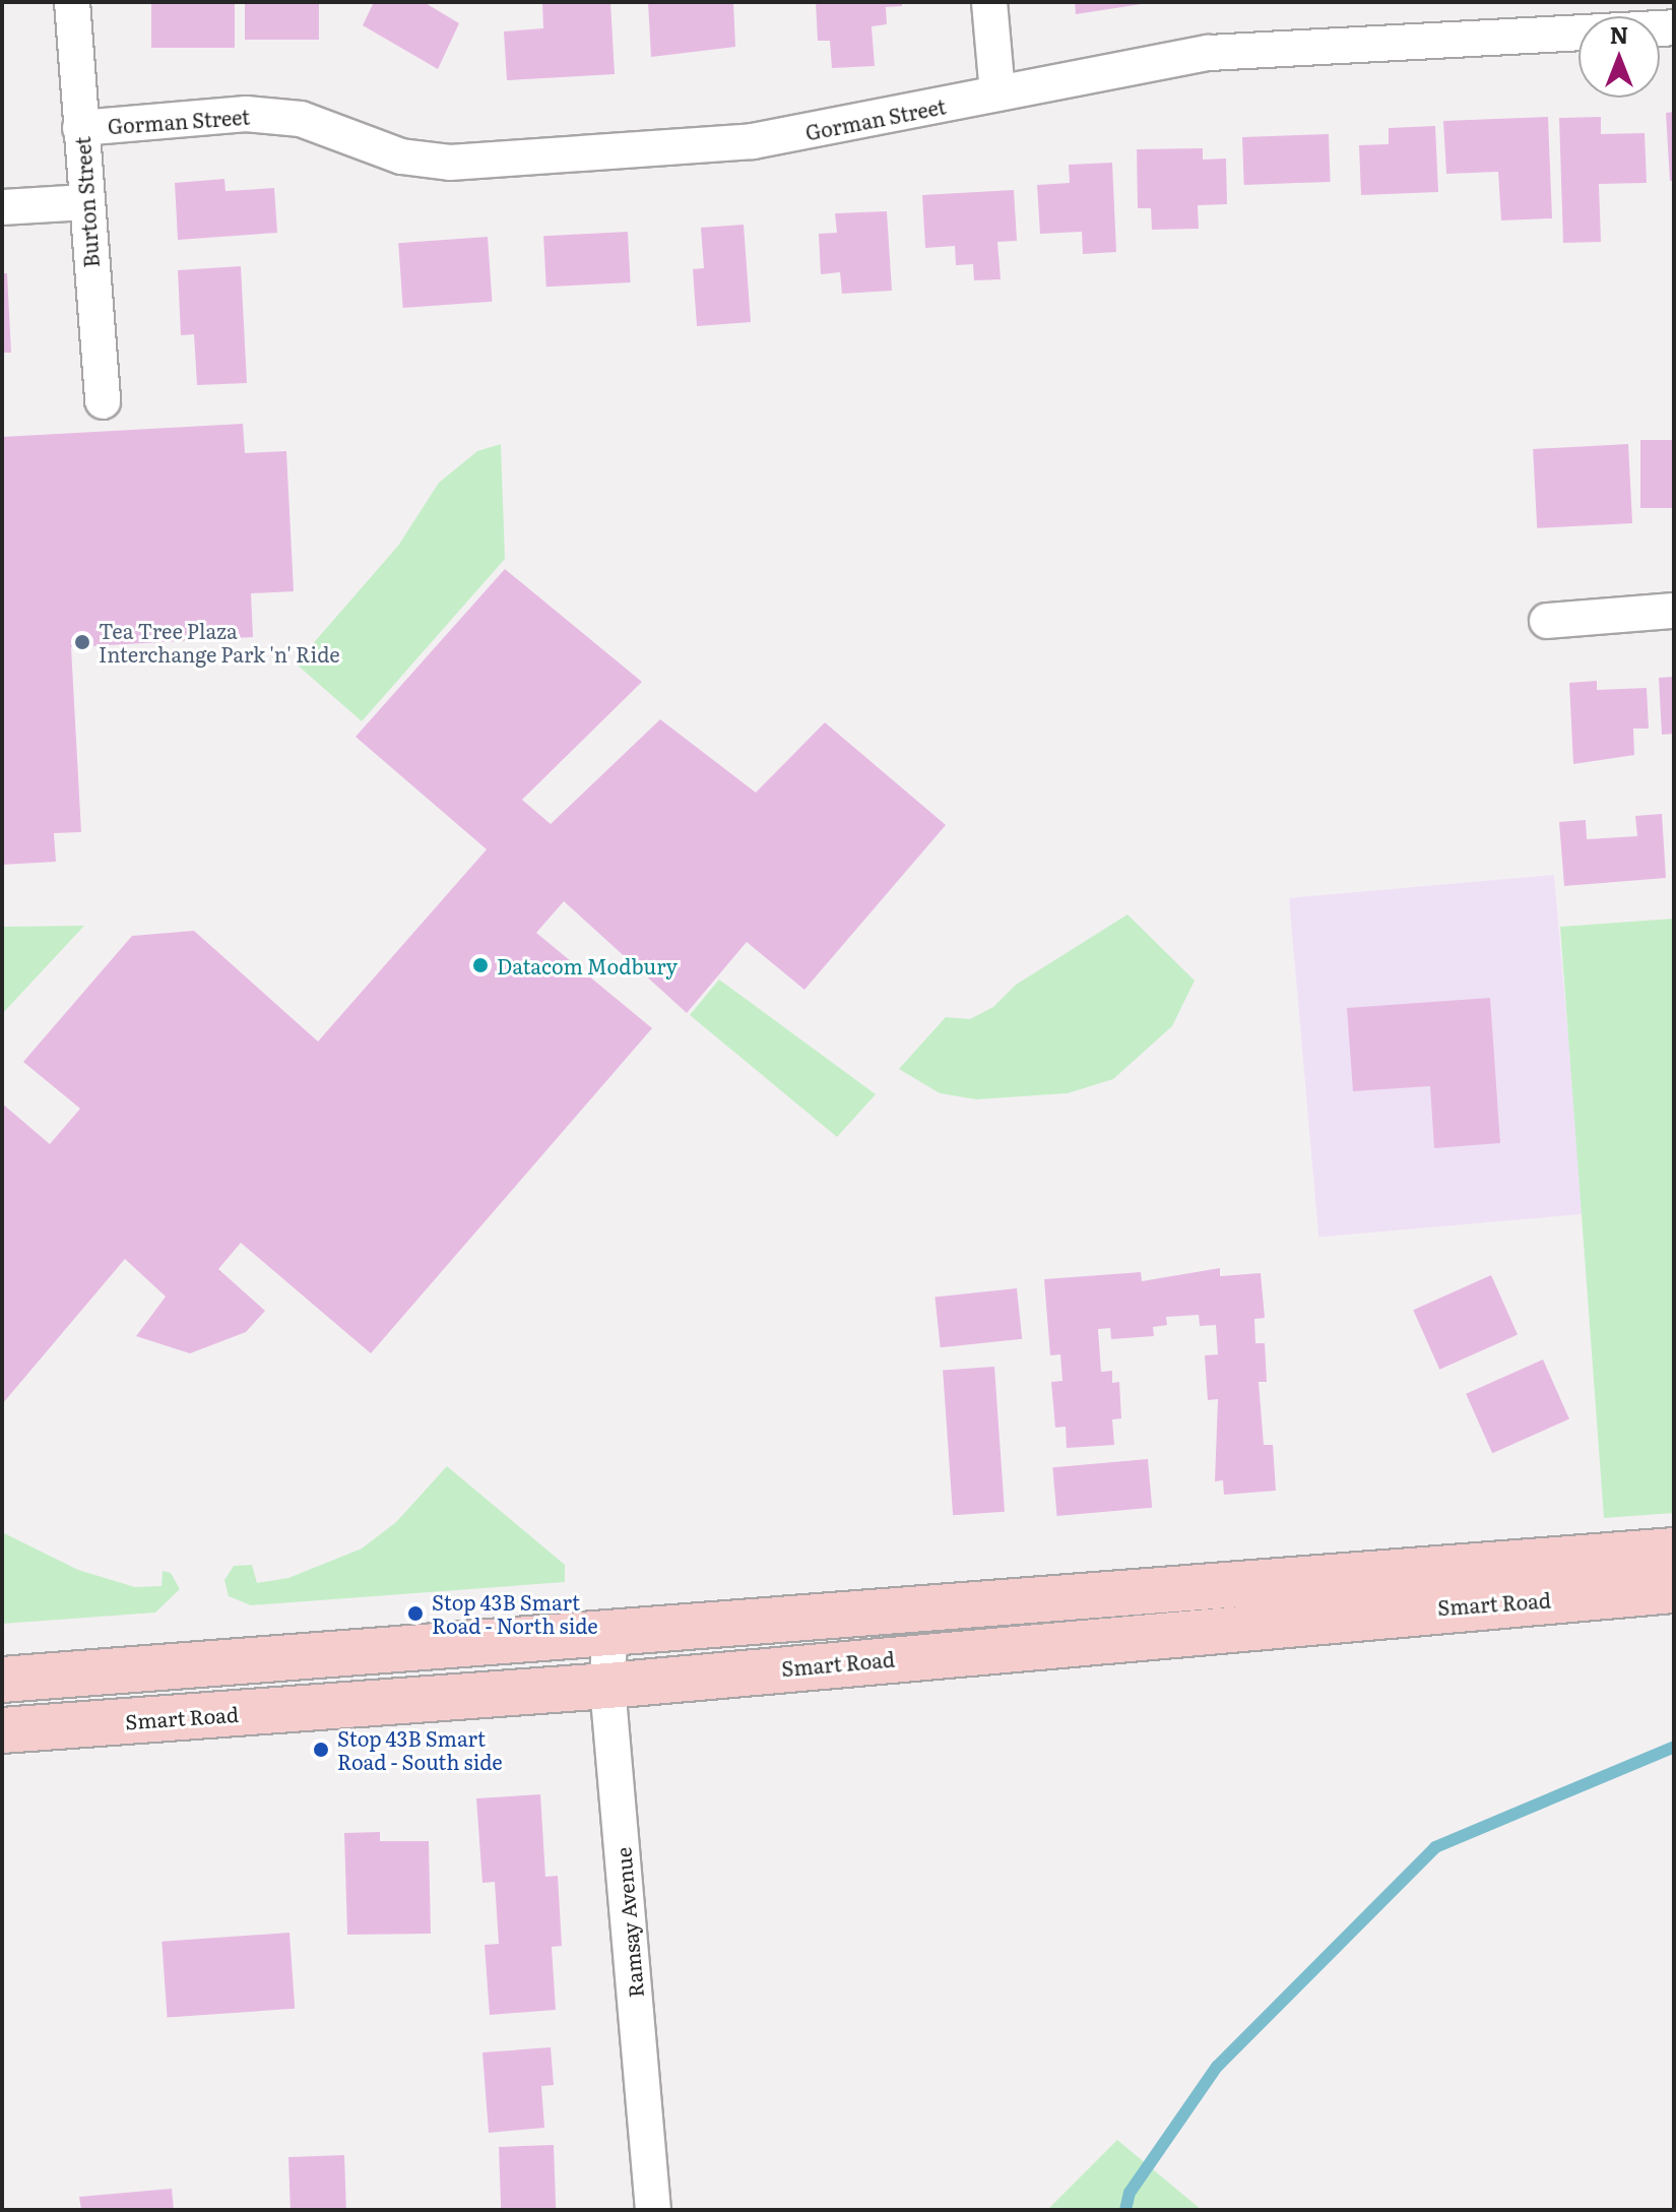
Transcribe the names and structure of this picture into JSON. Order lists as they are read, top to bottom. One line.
{"streets":{"main road":["Smart Road"],"street":["Gorman Street","Burton Street","Ramsay Avenue"]},"crossings":[["Gorman Street","Burton Street"],["Smart Road","Ramsay Avenue"]],"places":["Tea Tree Plaza Interchange Park 'n' Ride","Datacom Modbury","Stop 43B Smart Road - North side","Stop 43B Smart Road - South side"],"north":"top"}
